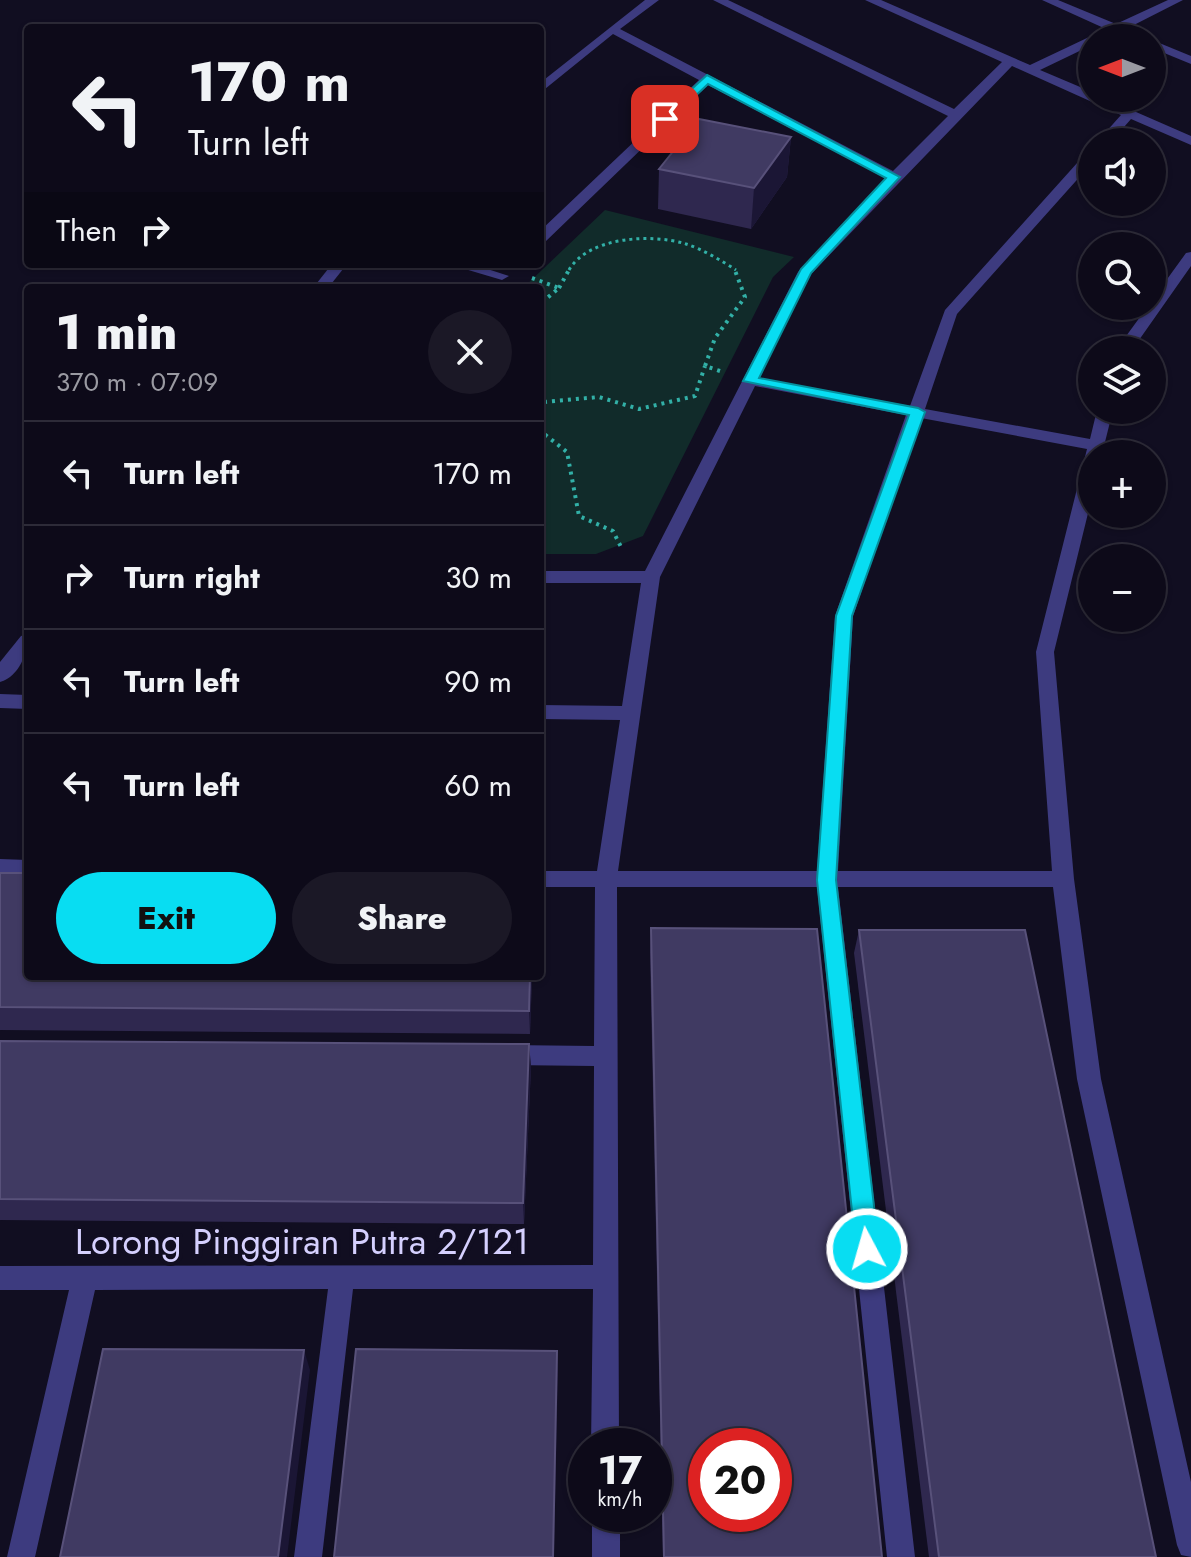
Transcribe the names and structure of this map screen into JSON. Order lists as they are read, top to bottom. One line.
{"streets":{"street":["Lorong Pinggiran Putra 2/121"]},"north":"left","page":{"map_buttons":["+","−"],"turn":["170 m","Turn left"],"then":"Then","heading":["1 min","370 m · 07:09"],"list":[{"name":"Turn left","value":"170 m"},{"name":"Turn right","value":"30 m"},{"name":"Turn left","value":"90 m"},{"name":"Turn left","value":"60 m"}],"buttons":["Exit","Share"],"speed":"17 km/h","limit":"20"}}
